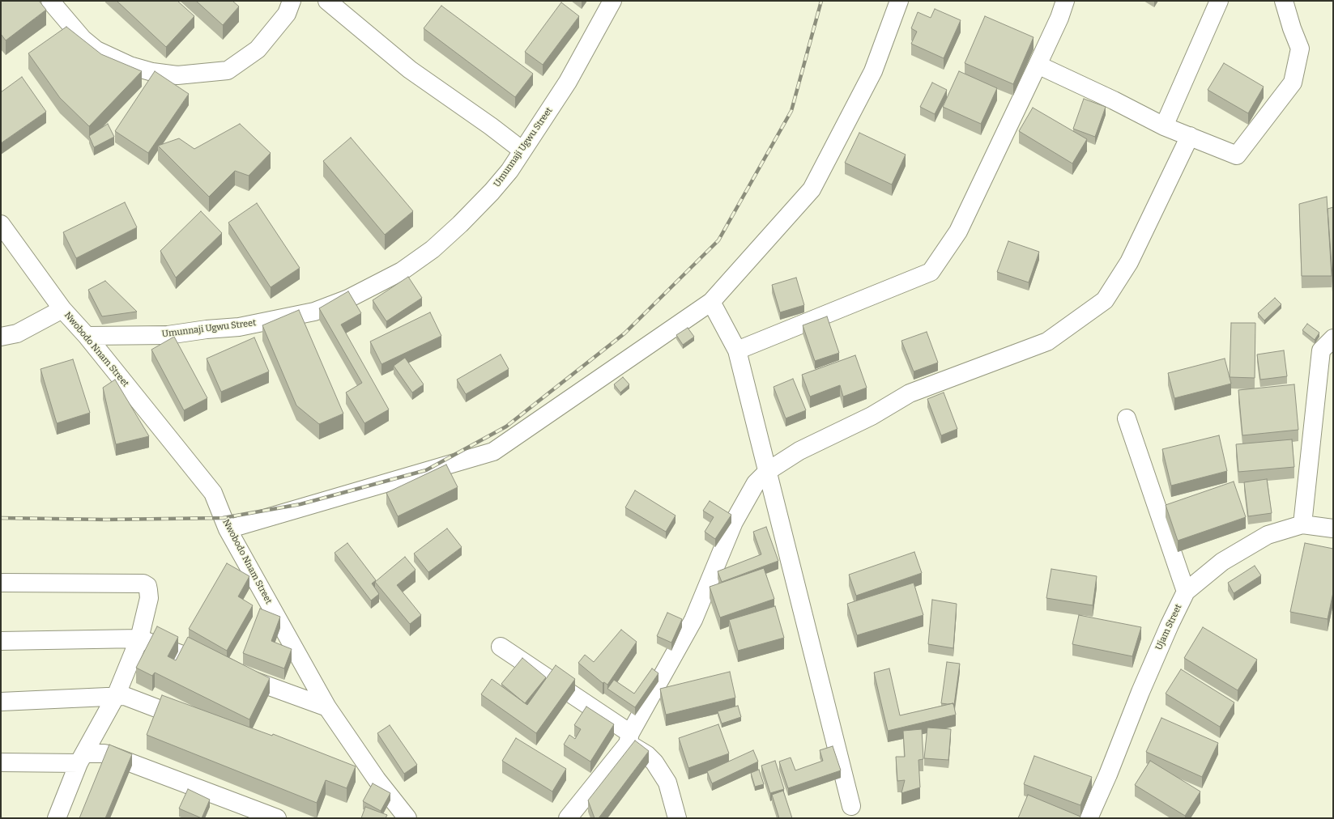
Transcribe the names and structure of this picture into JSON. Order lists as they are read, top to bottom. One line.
{"streets":{"street":["Umunnaji Ugwu Street","Nwobodo Nnam Street","Ujam Street"]},"crossings":[["Umunnaji Ugwu Street","Nwobodo Nnam Street"]]}
